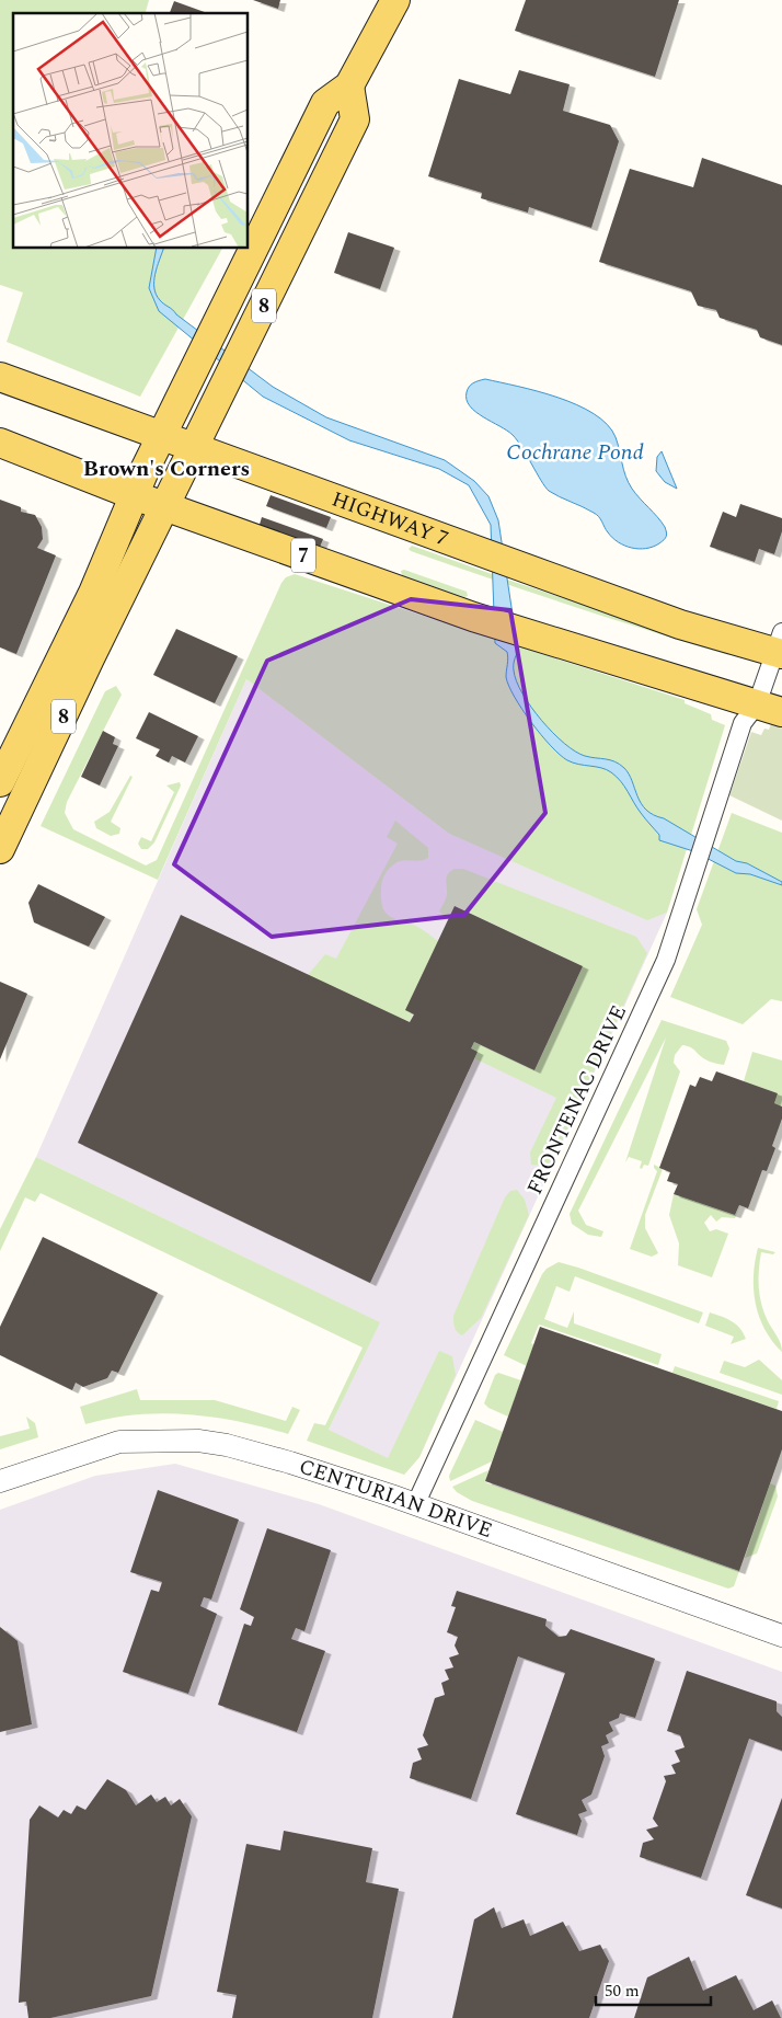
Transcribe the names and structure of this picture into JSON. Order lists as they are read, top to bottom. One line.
{"streets":{"main road":["8","HIGHWAY 7","7"],"street":["FRONTENAC DRIVE","CENTURIAN DRIVE"]},"crossings":[["8","HIGHWAY 7"],["8","7"],["HIGHWAY 7","FRONTENAC DRIVE"],["7","FRONTENAC DRIVE"],["FRONTENAC DRIVE","CENTURIAN DRIVE"]],"districts":["Brown's Corners"],"water":["Cochrane Pond"],"scale_bar":"50 m"}
